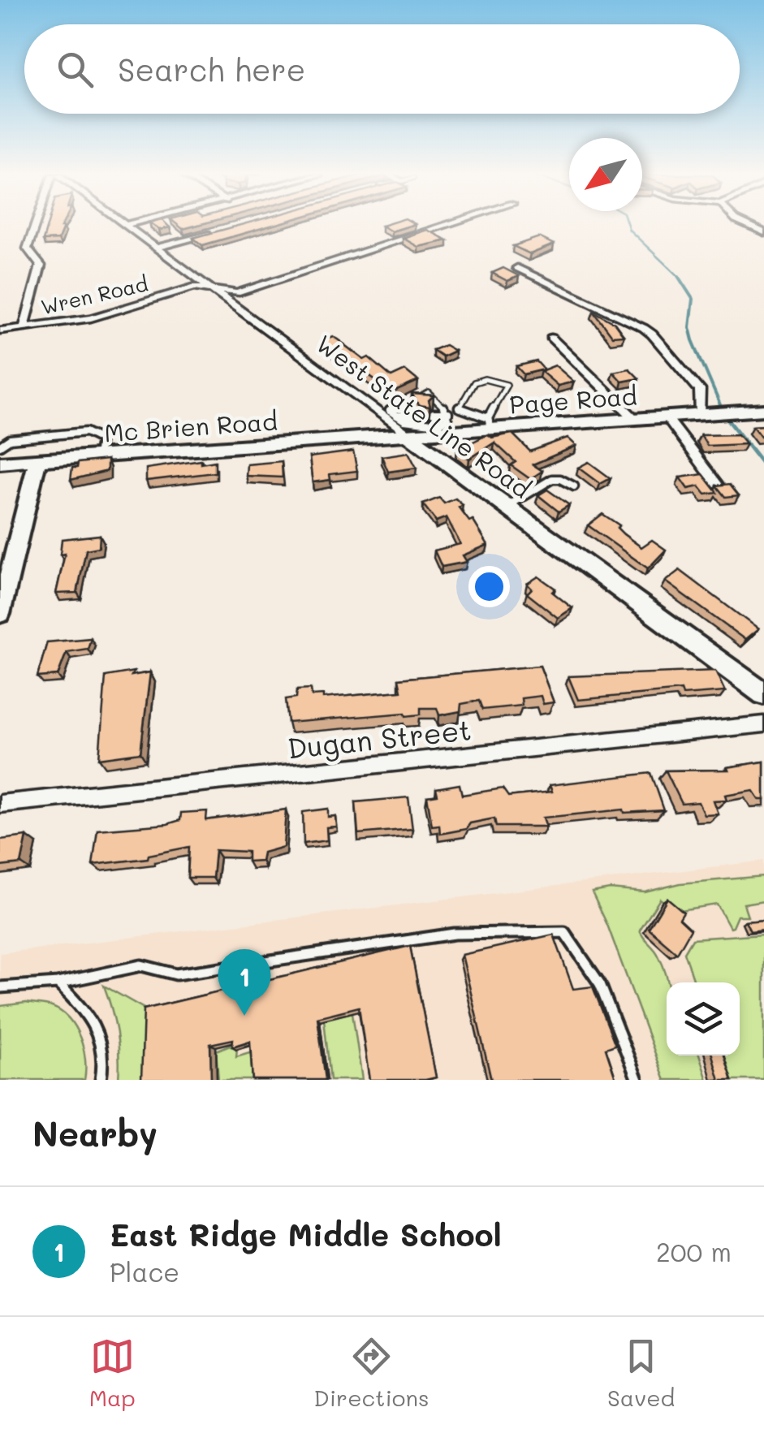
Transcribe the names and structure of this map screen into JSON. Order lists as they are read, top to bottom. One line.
{"streets":{"main road":["Page Road","West State Line Road","Mc Brien Road"],"street":["Wren Road","Dugan Street"]},"crossings":[["Wren Road","West State Line Road"],["Page Road","West State Line Road"],["Page Road","Mc Brien Road"]],"north":"bottom left","page":{"search":"Search here","pins":"1","heading":"Nearby","list":[{"mark":"1","name":"East Ridge Middle School","note":"Place","value":"200 m"}],"nav":["Map","Directions","Saved"]}}
